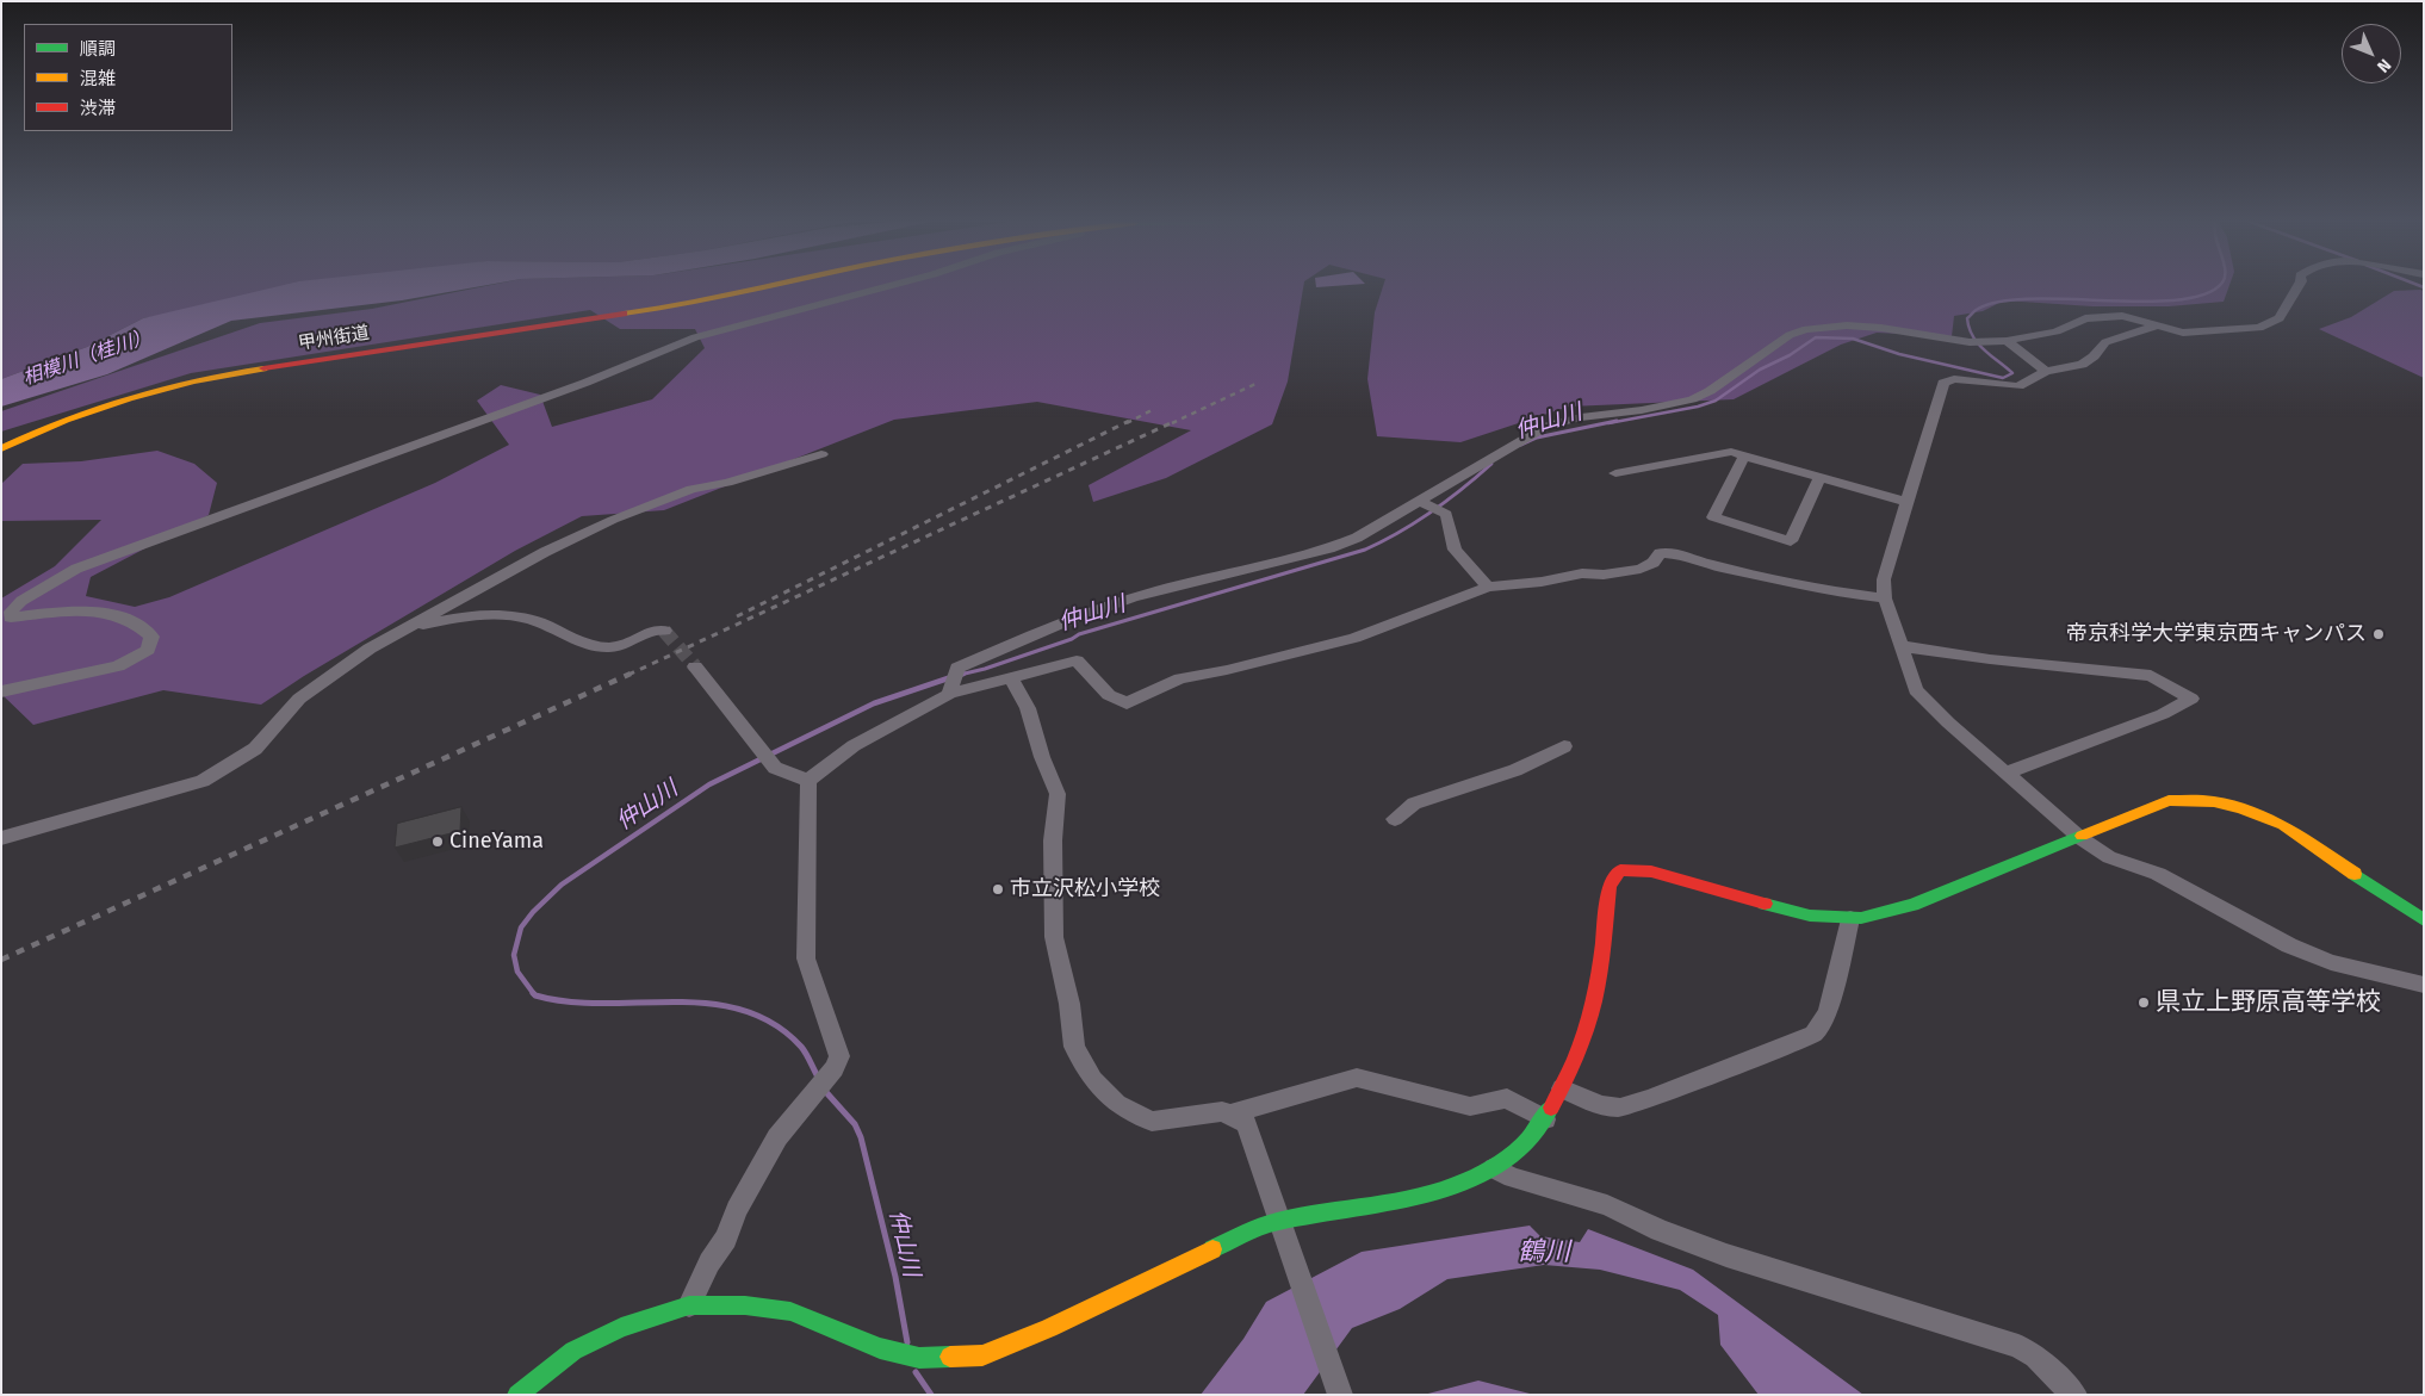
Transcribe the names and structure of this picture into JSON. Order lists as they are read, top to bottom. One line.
{"streets":{"main road":["甲州街道"]},"water":["相模川（桂川）","仲山川","鶴川"],"places":["帝京科学大学東京西キャンパス","CineYama","市立沢松小学校","県立上野原高等学校"],"legend":["順調","混雑","渋滞"],"north":"bottom right"}
